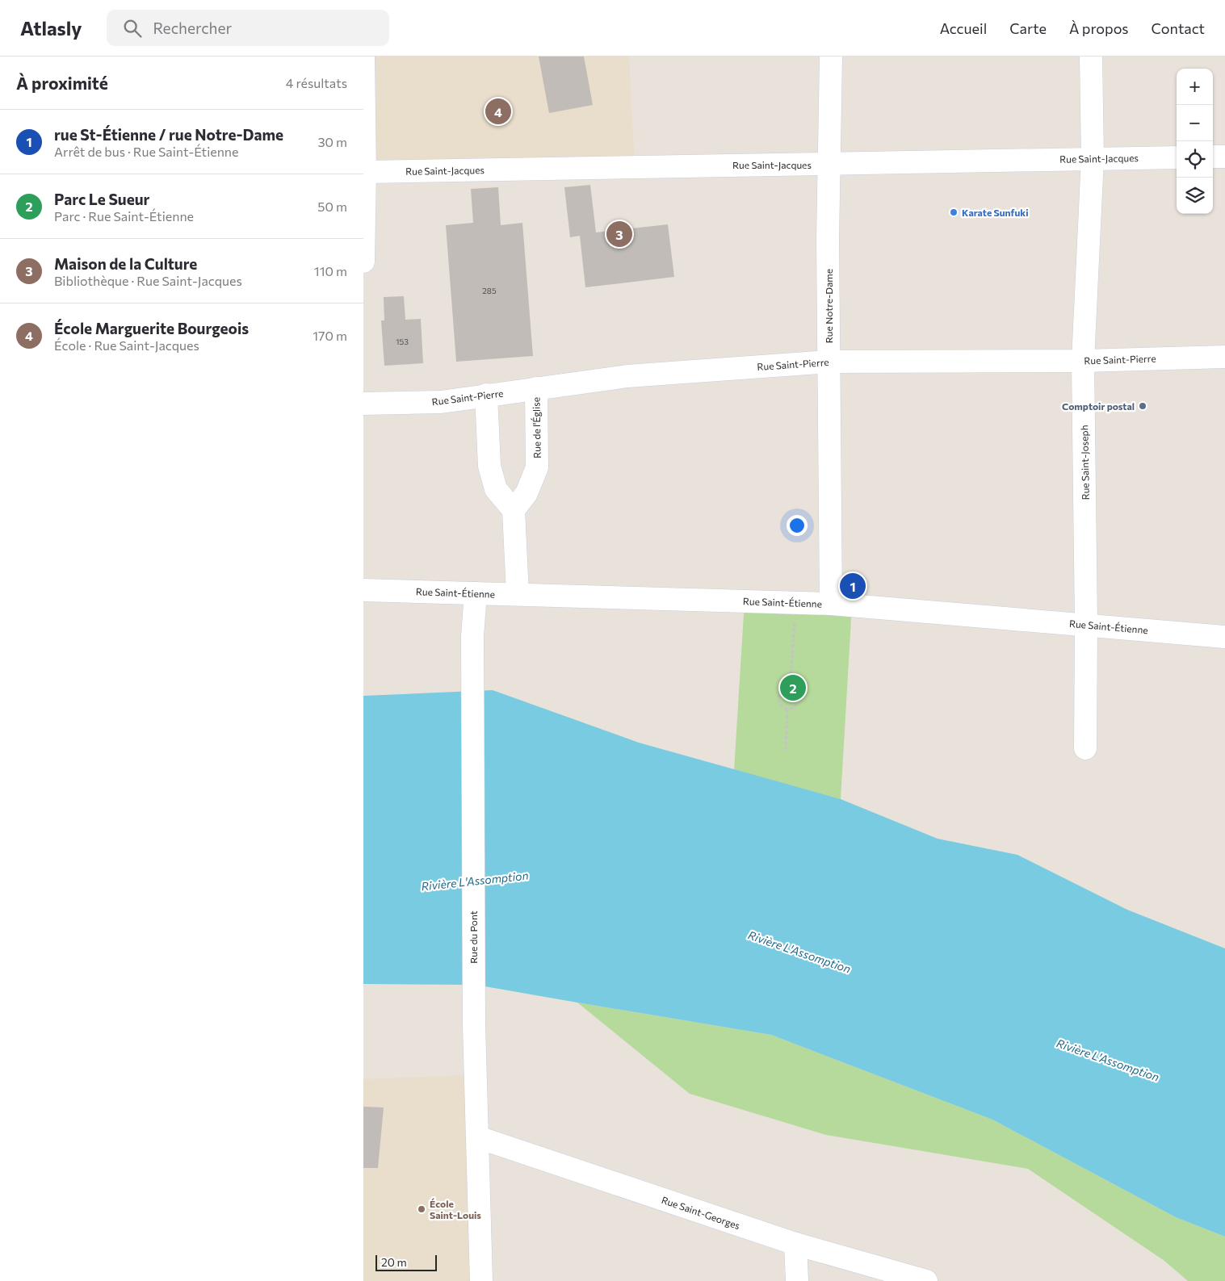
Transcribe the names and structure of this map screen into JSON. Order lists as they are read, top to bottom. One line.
{"streets":{"street":["Rue Saint-Jacques","Rue Notre-Dame","Rue Saint-Pierre","Rue de l'Église","Rue Saint-Joseph","Rue Saint-Étienne","Rue du Pont","Rue Saint-Georges"]},"crossings":[["Rue Saint-Jacques","Rue Notre-Dame"],["Rue Saint-Jacques","Rue Saint-Joseph"],["Rue Notre-Dame","Rue Saint-Pierre"],["Rue Notre-Dame","Rue Saint-Étienne"],["Rue Saint-Pierre","Rue de l'Église"],["Rue Saint-Pierre","Rue Saint-Joseph"],["Rue Saint-Joseph","Rue Saint-Étienne"],["Rue Saint-Étienne","Rue du Pont"],["Rue du Pont","Rue Saint-Georges"]],"water":["Rivière L'Assomption"],"places":["Karate Sunfuki","Comptoir postal","École Saint-Louis"],"house_numbers":["285","153"],"scale_bar":"20 m","page":{"header":"Atlasly","search":"Rechercher","nav":["Accueil","Carte","À propos","Contact"],"heading":["À proximité","4 résultats"],"map_buttons":["+","−"],"pins":["4","3","1","2"],"list":[{"mark":"1","name":"rue St-Étienne / rue Notre-Dame","note":"Arrêt de bus · Rue Saint-Étienne","value":"30 m"},{"mark":"2","name":"Parc Le Sueur","note":"Parc · Rue Saint-Étienne","value":"50 m"},{"mark":"3","name":"Maison de la Culture","note":"Bibliothèque · Rue Saint-Jacques","value":"110 m"},{"mark":"4","name":"École Marguerite Bourgeois","note":"École · Rue Saint-Jacques","value":"170 m"}],"scale":"20 m"}}
